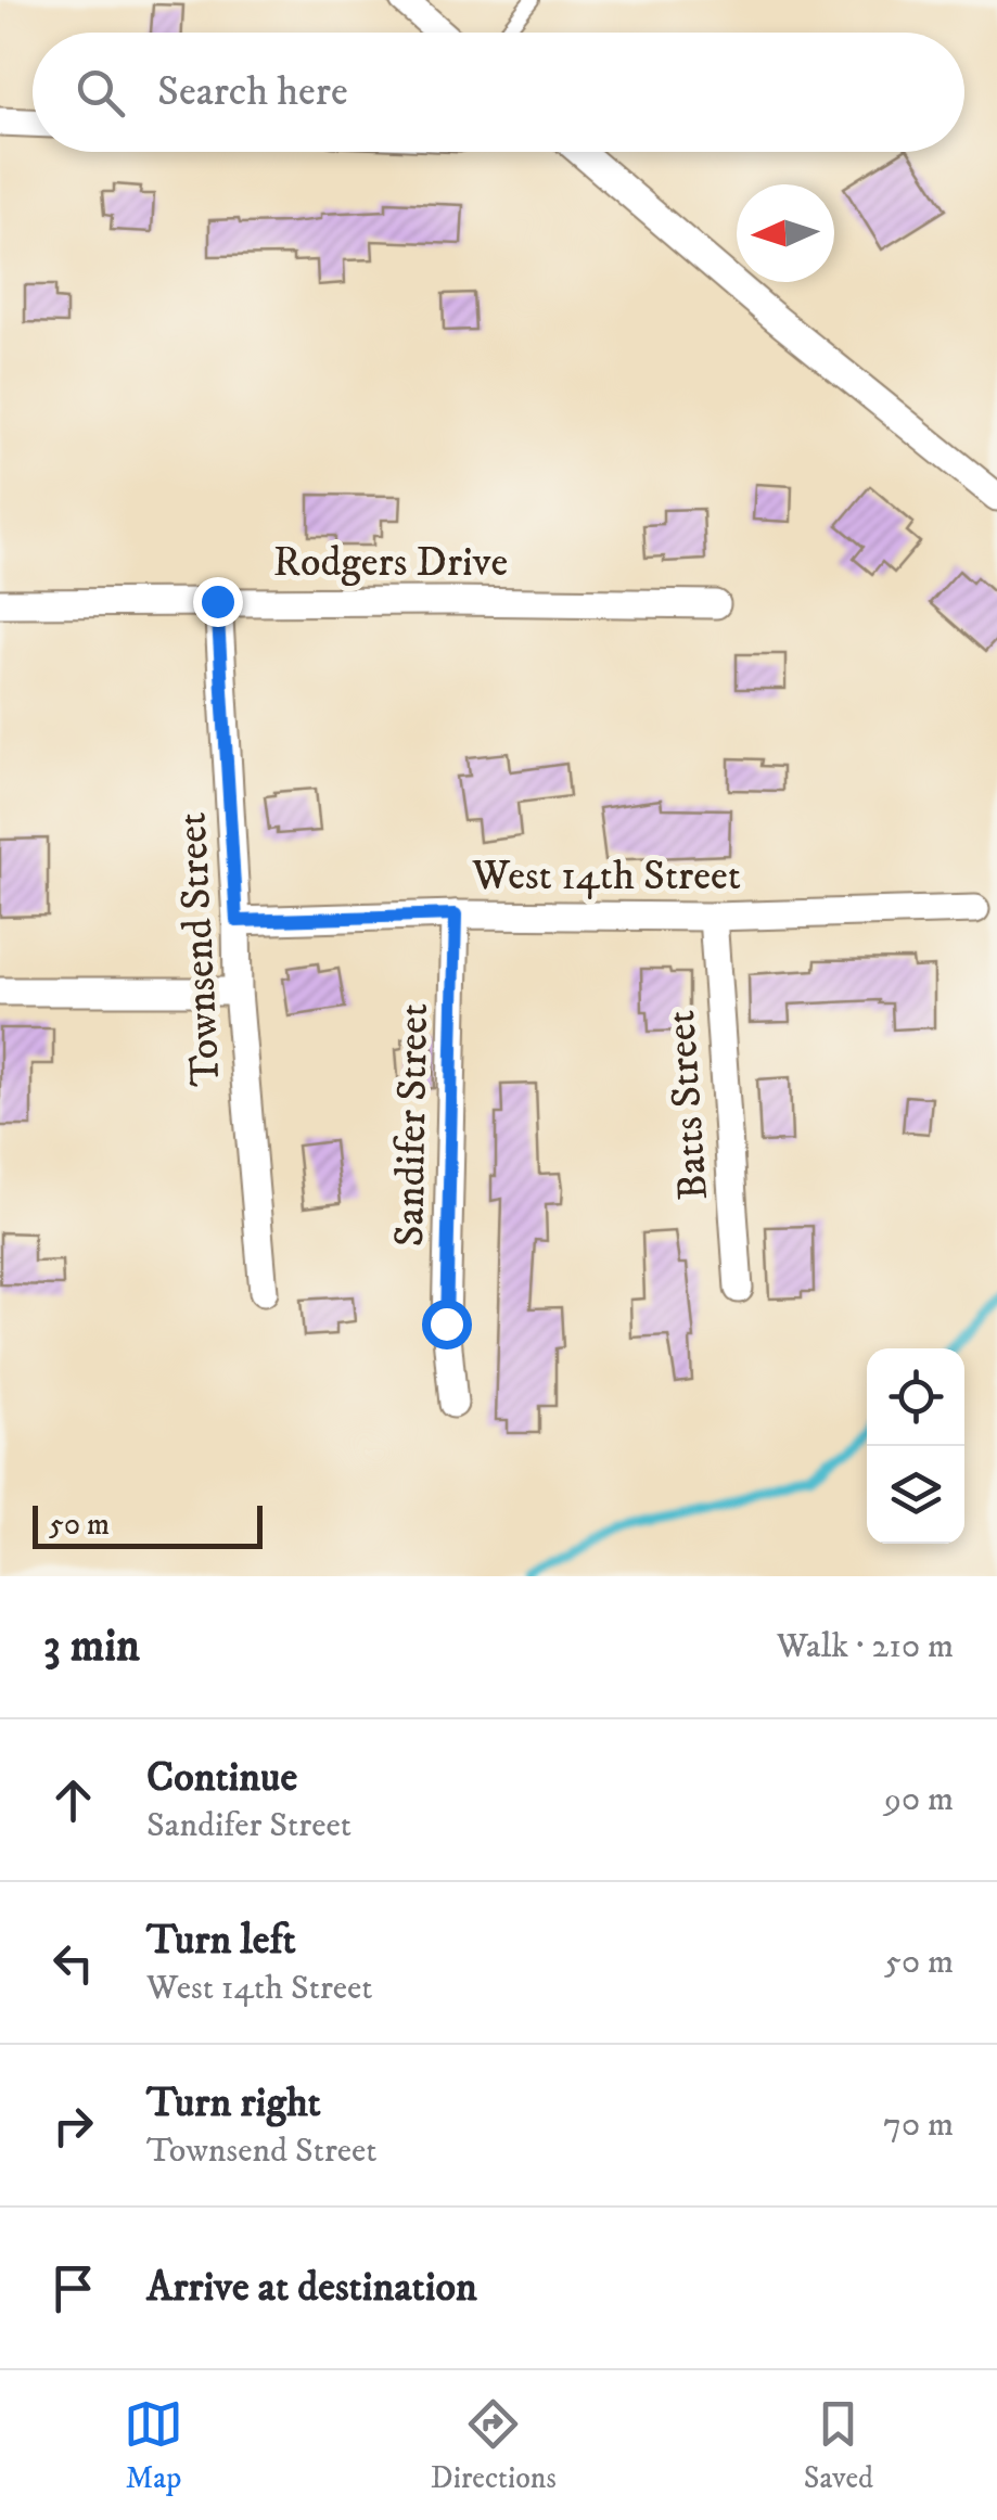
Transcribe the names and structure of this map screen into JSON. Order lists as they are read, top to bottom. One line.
{"streets":{"street":["Rodgers Drive","West 14th Street","Townsend Street","Batts Street","Sandifer Street"]},"crossings":[["Rodgers Drive","Townsend Street"],["West 14th Street","Townsend Street"],["West 14th Street","Batts Street"],["West 14th Street","Sandifer Street"]],"scale_bar":"50 m","north":"left","page":{"search":"Search here","scale":"50 m","heading":["3 min","Walk · 210 m"],"list":[["Continue","Sandifer Street","90 m"],["Turn left","West 14th Street","50 m"],["Turn right","Townsend Street","70 m"],"Arrive at destination"],"nav":["Map","Directions","Saved"]}}
